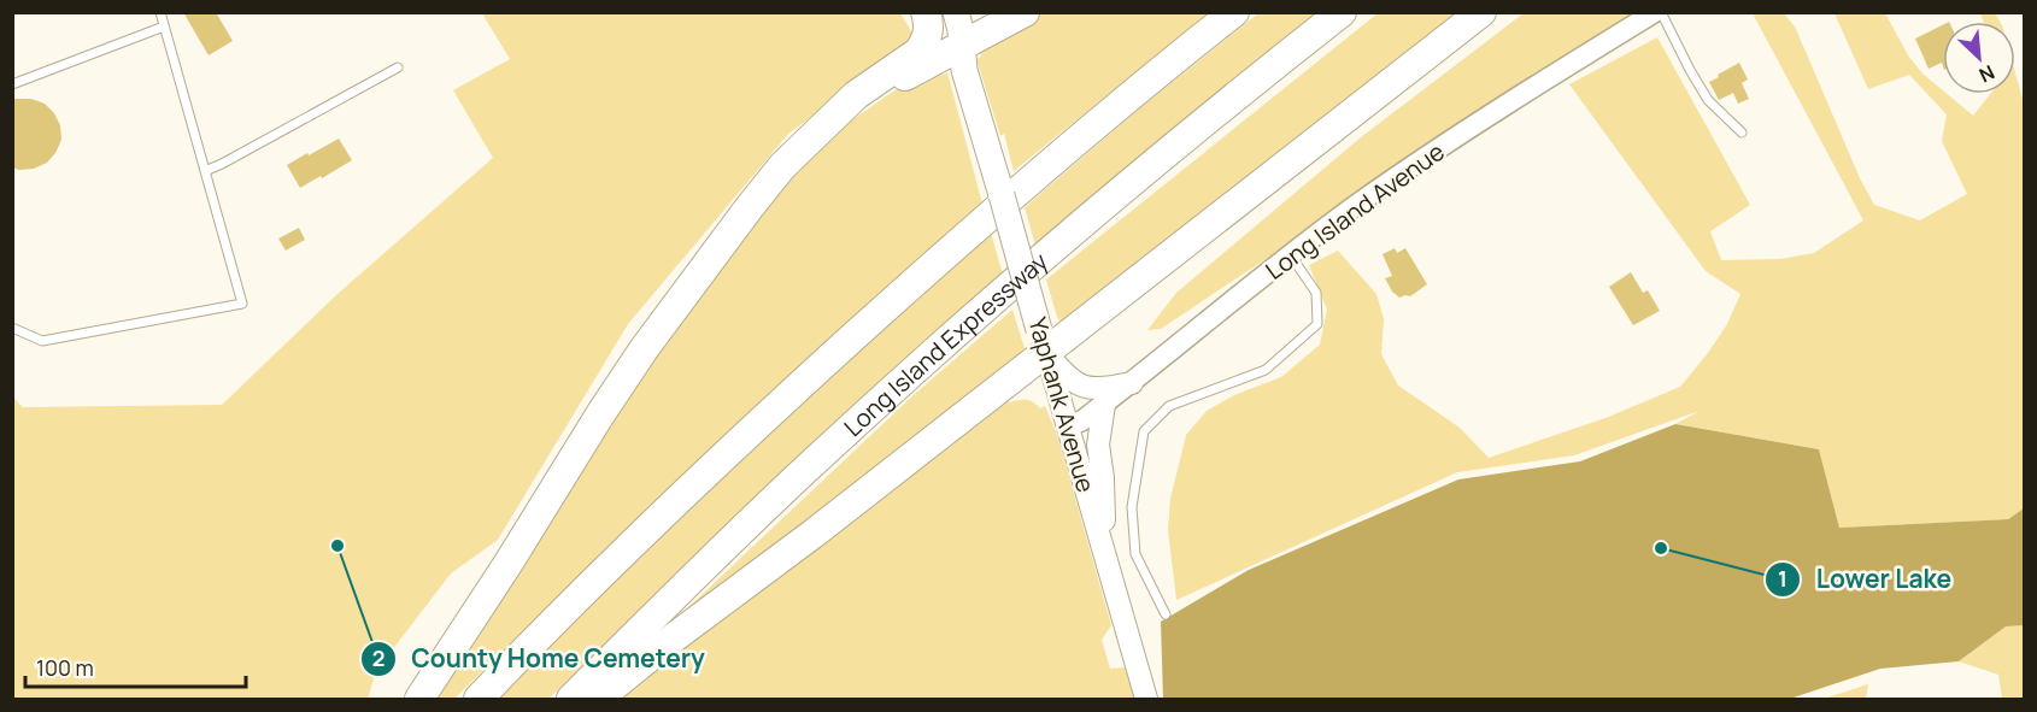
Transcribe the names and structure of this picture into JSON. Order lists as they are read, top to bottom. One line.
{"streets":{"highway":["Long Island Expressway"],"main road":["Yaphank Avenue"],"street":["Long Island Avenue"]},"crossings":[["Long Island Avenue","Yaphank Avenue"]],"places":["County Home Cemetery","Lower Lake"],"scale_bar":"100 m","north":"bottom right"}
